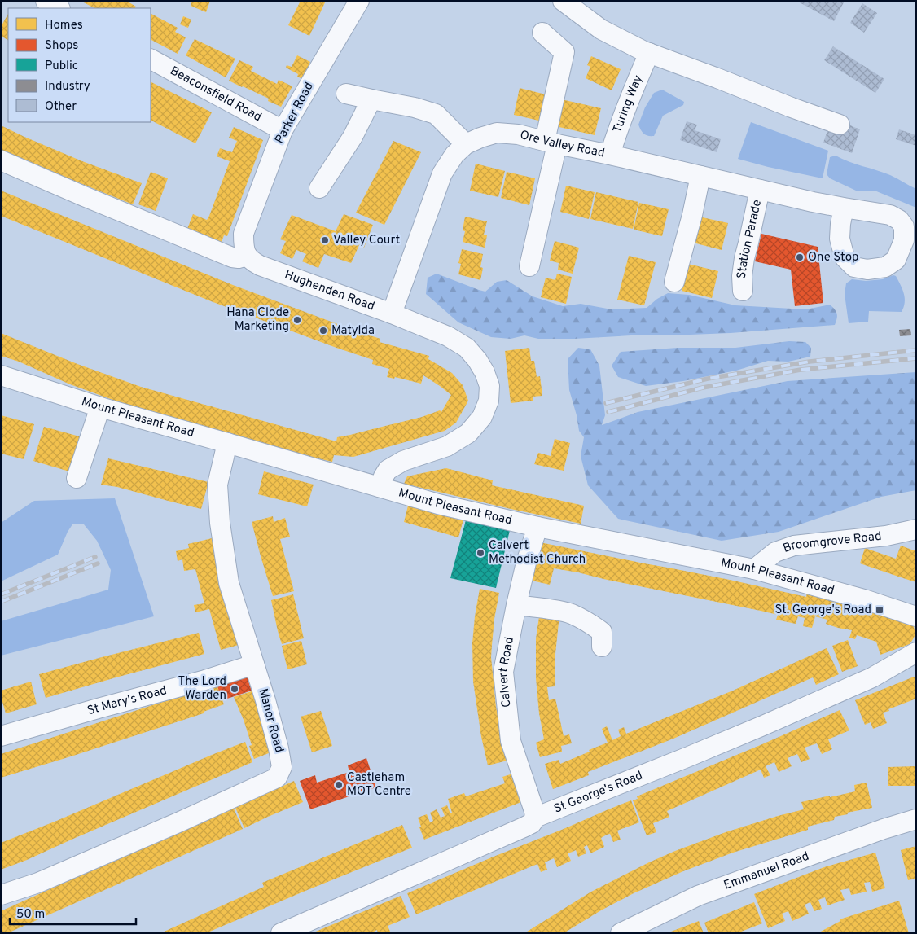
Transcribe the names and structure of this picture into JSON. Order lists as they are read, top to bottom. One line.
{"streets":{"street":["Beaconsfield Road","Turing Way","Parker Road","Ore Valley Road","Station Parade","Hughenden Road","Mount Pleasant Road","Broomgrove Road","Calvert Road","St Mary's Road","Manor Road","St George's Road","Emmanuel Road"]},"crossings":[["Beaconsfield Road","Parker Road"],["Turing Way","Ore Valley Road"],["Parker Road","Hughenden Road"],["Ore Valley Road","Station Parade"],["Ore Valley Road","Hughenden Road"],["Hughenden Road","Mount Pleasant Road"],["Mount Pleasant Road","Broomgrove Road"],["Mount Pleasant Road","Calvert Road"],["Mount Pleasant Road","Manor Road"],["Calvert Road","St George's Road"],["St Mary's Road","Manor Road"]],"places":{"other":["Valley Court","One Stop","Hana Clode Marketing","Matylda","Calvert Methodist Church","The Lord Warden","Castleham MOT Centre"],"transit":["St. George's Road"]},"legend":["Homes","Shops","Public","Industry","Other"],"scale_bar":"50 m"}
